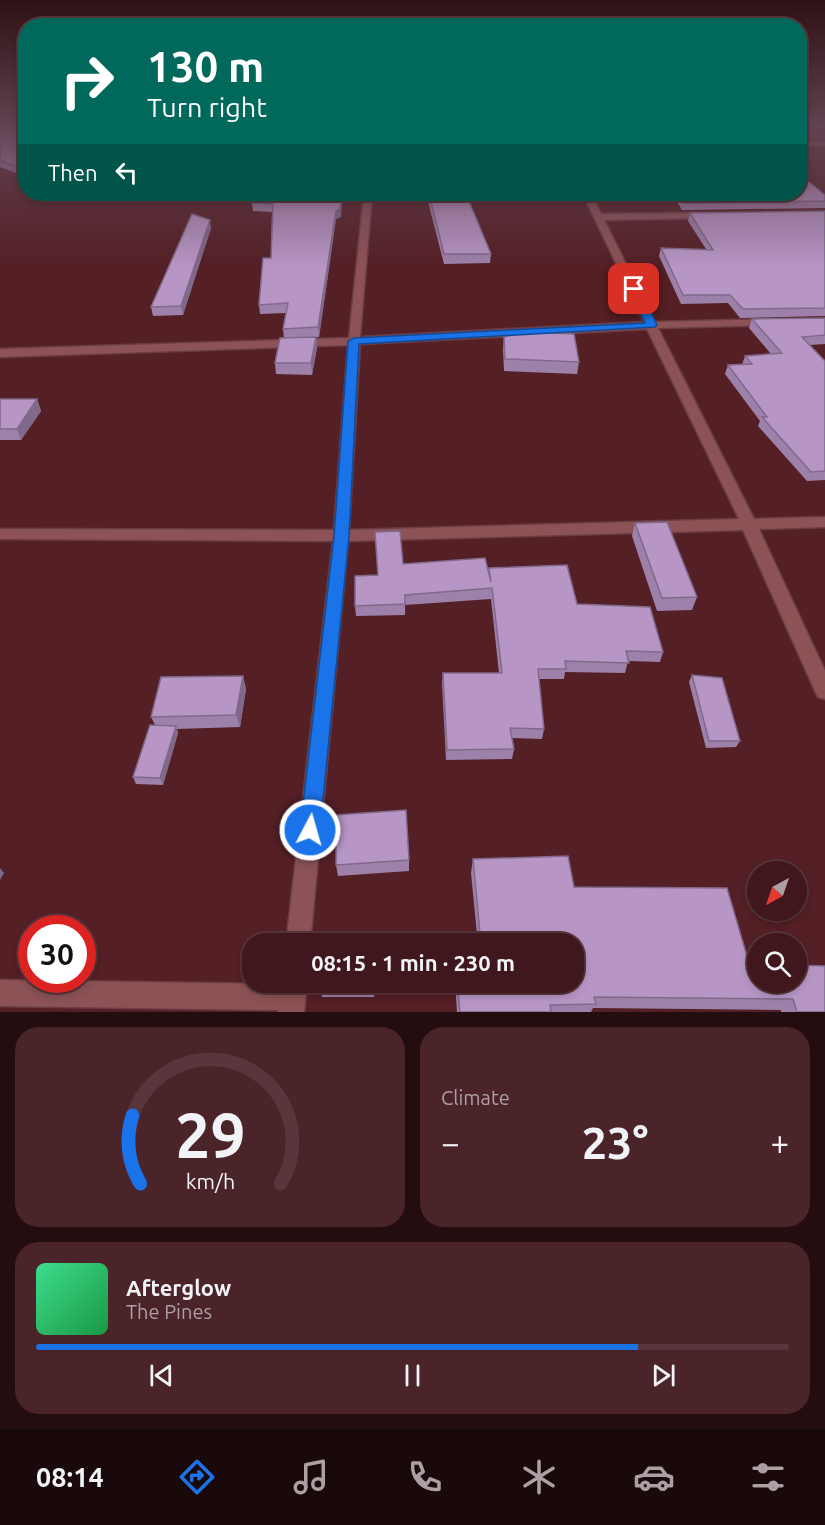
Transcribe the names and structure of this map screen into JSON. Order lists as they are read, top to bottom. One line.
{"north":"bottom left","page":{"turn":["130 m","Turn right"],"then":"Then","limit":"30","trip":"08:15 · 1 min · 230 m","tile":"Climate","heat":["−","23°","+"],"song":["Afterglow","The Pines"],"tabs":"08:14","gauge":["29","km/h"]}}
